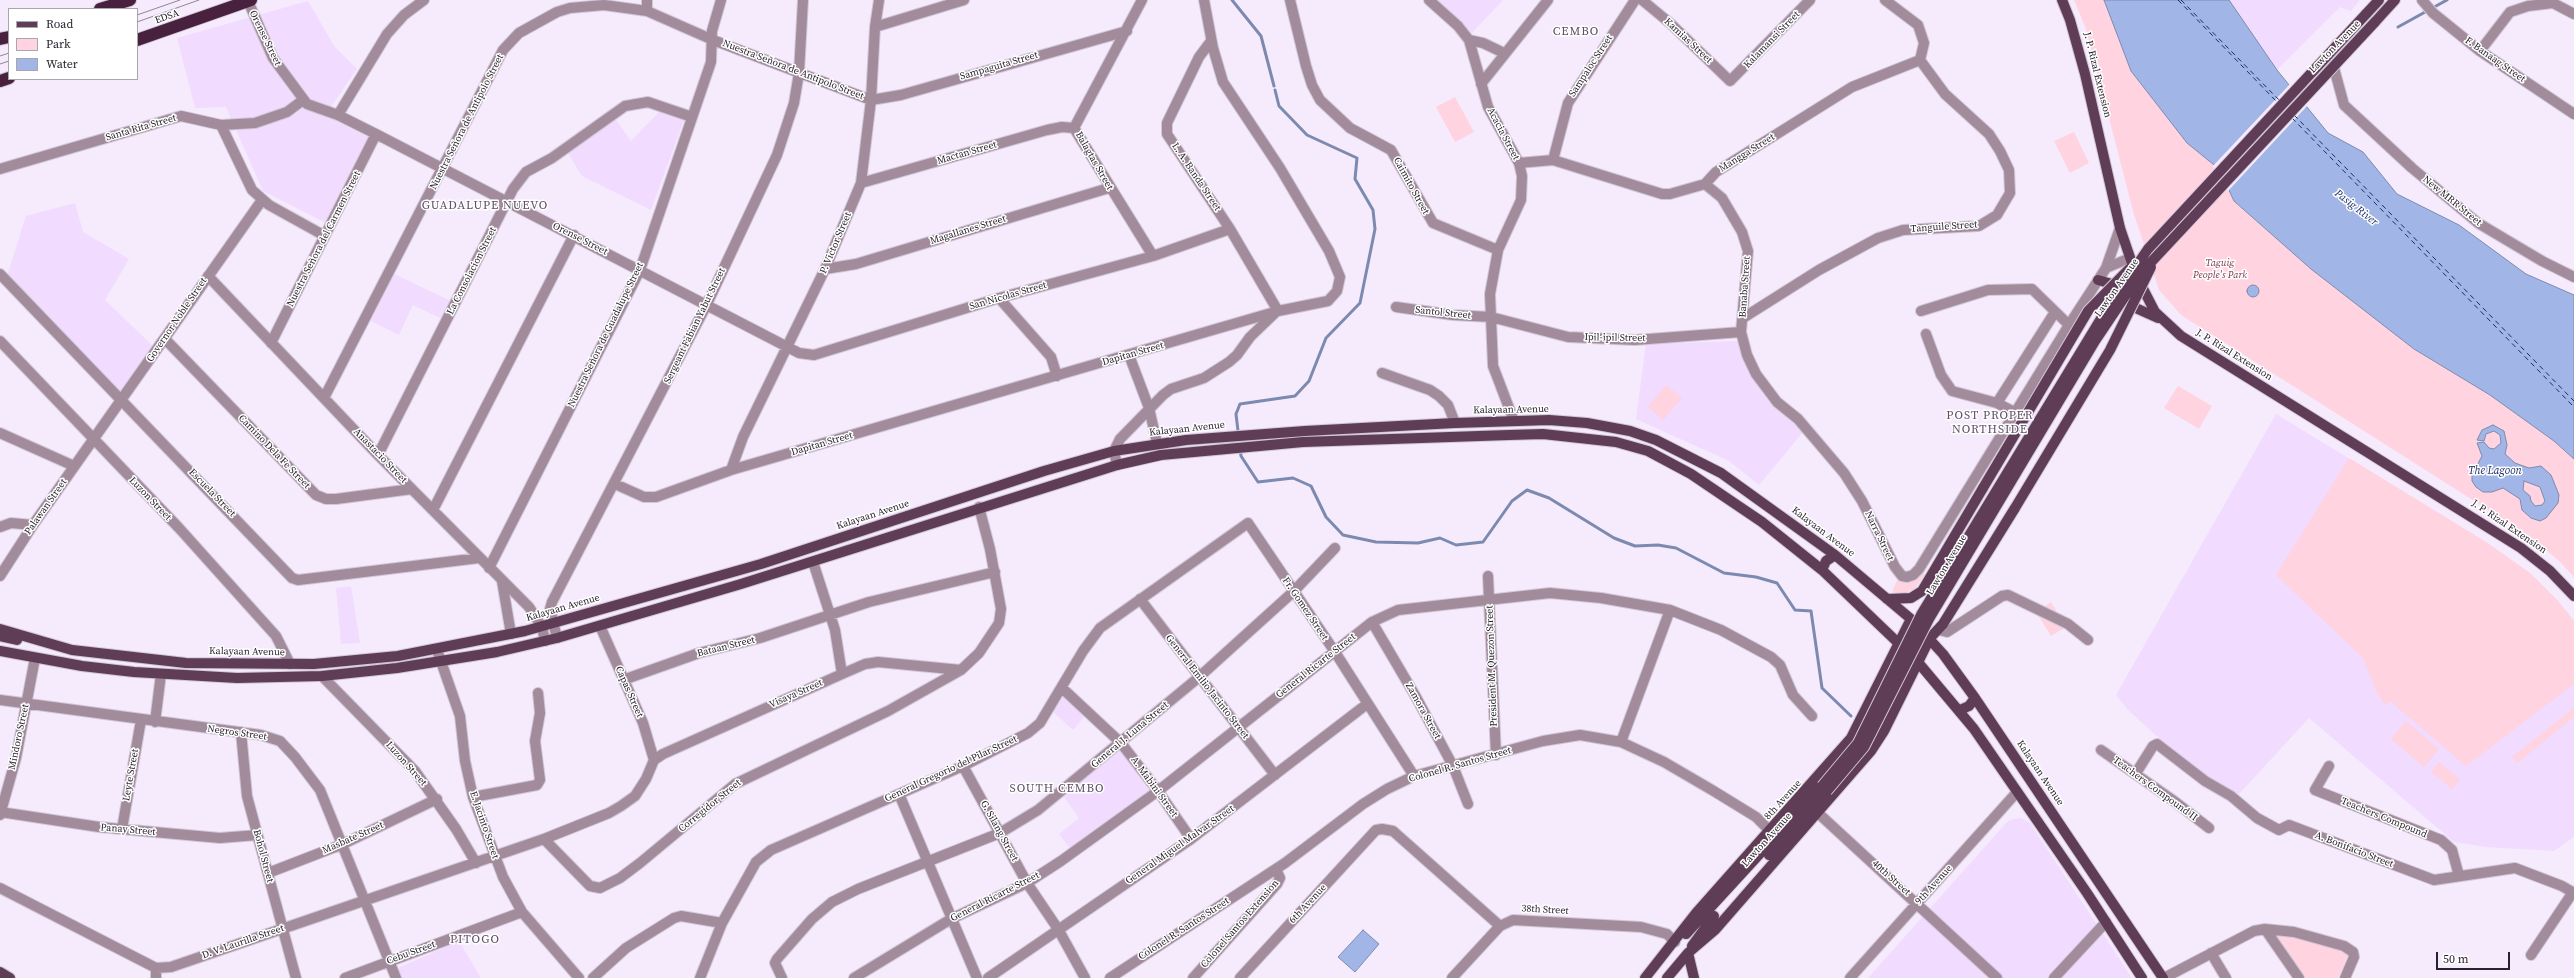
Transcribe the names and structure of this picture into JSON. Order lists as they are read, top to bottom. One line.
{"streets":{"highway":["EDSA"],"main road":["Lawton Avenue","J. P. Rizal Extension","Kalayaan Avenue","8th Avenue"],"street":["Orense Street","Kalamansi Street","Kamias Street","F. Banaag Street","Sampaguita Street","Sampaloc Street","Nuestra Señora de Antipolo Street","Santa Rita Street","Acacia Street","Mactan Street","Mangga Street","Balagtas Street","L. A. Banda Street","Caimito Street","New MRR Street","Tanguile Street","Magallanes Street","Nuestra Señora del Carmen Street","P. Victor Street","La Consolacion Street","Banaba Street","San Nicolas Street","Santol Street","Governor Noble Street","Sergeant Fabian Yabut Street","Nuestra Señora de Guadalupe Street","Ipil-ipil Street","Dapitan Street","Camino Dela Fe Street","Anastacio Street","Escuela Street","Luzon Street","Palawan Street","Narra Street","Fr. Gomez Street","Bataan Street","General Ricarte Street","President M. Quezon Street","General Emilio Jacinto Street","Capas Street","Visaya Street","Zamora Street","Negros Street","General J. Luna Street","Mindoro Street","Colonel R. Santos Street","General Gregorio del Pilar Street","Leyte Street","A. Mabini Street","Teachers Compound II","Corregidor Street","Teachers Compound","E. Jacinto Street","Panay Street","G. Silang Street","Masbate Street","General Miguel Malvar Street","A. Bonifacio Street","Bohol Street","40th Street","9th Avenue","6th Avenue","38th Street","Colonel Santos Extension","D. V. Laurilla Street","Cebu Street"]},"crossings":[["EDSA","Orense Street"],["Orense Street","Nuestra Señora de Antipolo Street"],["Orense Street","Santa Rita Street"],["Orense Street","Nuestra Señora del Carmen Street"],["Orense Street","P. Victor Street"],["Orense Street","La Consolacion Street"],["Orense Street","San Nicolas Street"],["Orense Street","Sergeant Fabian Yabut Street"],["Orense Street","Nuestra Señora de Guadalupe Street"],["Kalamansi Street","Kamias Street"],["Lawton Avenue","J. P. Rizal Extension"],["Lawton Avenue","Kalayaan Avenue"],["Lawton Avenue","8th Avenue"],["Lawton Avenue","38th Street"],["Sampaguita Street","Nuestra Señora de Antipolo Street"],["Sampaguita Street","Balagtas Street"],["Sampaguita Street","P. Victor Street"],["Sampaloc Street","Mangga Street"],["Nuestra Señora de Antipolo Street","P. Victor Street"],["Nuestra Señora de Antipolo Street","Sergeant Fabian Yabut Street"],["Nuestra Señora de Antipolo Street","Nuestra Señora de Guadalupe Street"],["Nuestra Señora de Antipolo Street","Anastacio Street"],["J. P. Rizal Extension","Narra Street"],["Acacia Street","Mangga Street"],["Acacia Street","Caimito Street"],["Acacia Street","Santol Street"],["Acacia Street","Ipil-ipil Street"],["Acacia Street","Kalayaan Avenue"],["Mactan Street","Balagtas Street"],["Mactan Street","P. Victor Street"],["Mangga Street","Tanguile Street"],["Mangga Street","Banaba Street"],["Balagtas Street","Magallanes Street"],["Balagtas Street","San Nicolas Street"],["L. A. Banda Street","San Nicolas Street"],["L. A. Banda Street","Dapitan Street"],["Tanguile Street","Banaba Street"],["Magallanes Street","P. Victor Street"],["Nuestra Señora del Carmen Street","Anastacio Street"],["P. Victor Street","San Nicolas Street"],["P. Victor Street","Dapitan Street"],["La Consolacion Street","Nuestra Señora de Guadalupe Street"],["La Consolacion Street","Anastacio Street"],["Banaba Street","Ipil-ipil Street"],["Banaba Street","Narra Street"],["Santol Street","Ipil-ipil Street"],["Governor Noble Street","Camino Dela Fe Street"],["Governor Noble Street","Anastacio Street"],["Governor Noble Street","Escuela Street"],["Governor Noble Street","Luzon Street"],["Governor Noble Street","Palawan Street"],["Sergeant Fabian Yabut Street","Dapitan Street"],["Sergeant Fabian Yabut Street","Kalayaan Avenue"],["Nuestra Señora de Guadalupe Street","Anastacio Street"],["Ipil-ipil Street","Narra Street"],["Kalayaan Avenue","Anastacio Street"],["Kalayaan Avenue","Luzon Street"],["Kalayaan Avenue","8th Avenue"],["Kalayaan Avenue","E. Jacinto Street"],["Camino Dela Fe Street","Anastacio Street"],["Anastacio Street","Escuela Street"],["Luzon Street","Palawan Street"],["Luzon Street","Masbate Street"],["Luzon Street","D. V. Laurilla Street"],["Fr. Gomez Street","General Ricarte Street"],["Fr. Gomez Street","General J. Luna Street"],["Fr. Gomez Street","Colonel R. Santos Street"],["Fr. Gomez Street","General Gregorio del Pilar Street"],["Fr. Gomez Street","General Miguel Malvar Street"],["Bataan Street","Capas Street"],["General Ricarte Street","President M. Quezon Street"],["General Ricarte Street","General Emilio Jacinto Street"],["General Ricarte Street","Zamora Street"],["General Ricarte Street","A. Mabini Street"],["General Ricarte Street","G. Silang Street"],["President M. Quezon Street","Colonel R. Santos Street"],["General Emilio Jacinto Street","General J. Luna Street"],["General Emilio Jacinto Street","General Gregorio del Pilar Street"],["General Emilio Jacinto Street","General Miguel Malvar Street"],["Capas Street","Visaya Street"],["Visaya Street","Corregidor Street"],["Zamora Street","Colonel R. Santos Street"],["Negros Street","Mindoro Street"],["Negros Street","Leyte Street"],["Negros Street","Masbate Street"],["Negros Street","Bohol Street"],["Negros Street","D. V. Laurilla Street"],["Negros Street","Cebu Street"],["General J. Luna Street","A. Mabini Street"],["General J. Luna Street","G. Silang Street"],["Mindoro Street","Panay Street"],["Colonel R. Santos Street","8th Avenue"],["Colonel R. Santos Street","Colonel Santos Extension"],["General Gregorio del Pilar Street","A. Mabini Street"],["General Gregorio del Pilar Street","G. Silang Street"],["Leyte Street","Panay Street"],["A. Mabini Street","General Miguel Malvar Street"],["Teachers Compound II","A. Bonifacio Street"],["8th Avenue","38th Street"],["Teachers Compound","A. Bonifacio Street"],["E. Jacinto Street","D. V. Laurilla Street"],["E. Jacinto Street","Cebu Street"],["Panay Street","Bohol Street"],["G. Silang Street","General Miguel Malvar Street"],["Masbate Street","Bohol Street"],["Bohol Street","D. V. Laurilla Street"],["40th Street","9th Avenue"],["6th Avenue","38th Street"]],"districts":["CEMBO","GUADALUPE NUEVO","POST PROPER NORTHSIDE","SOUTH CEMBO","PITOGO"],"water":["Pasig River","The Lagoon"],"parks":["Taguig People's Park"],"legend":["Road","Park","Water"],"scale_bar":"50 m"}
